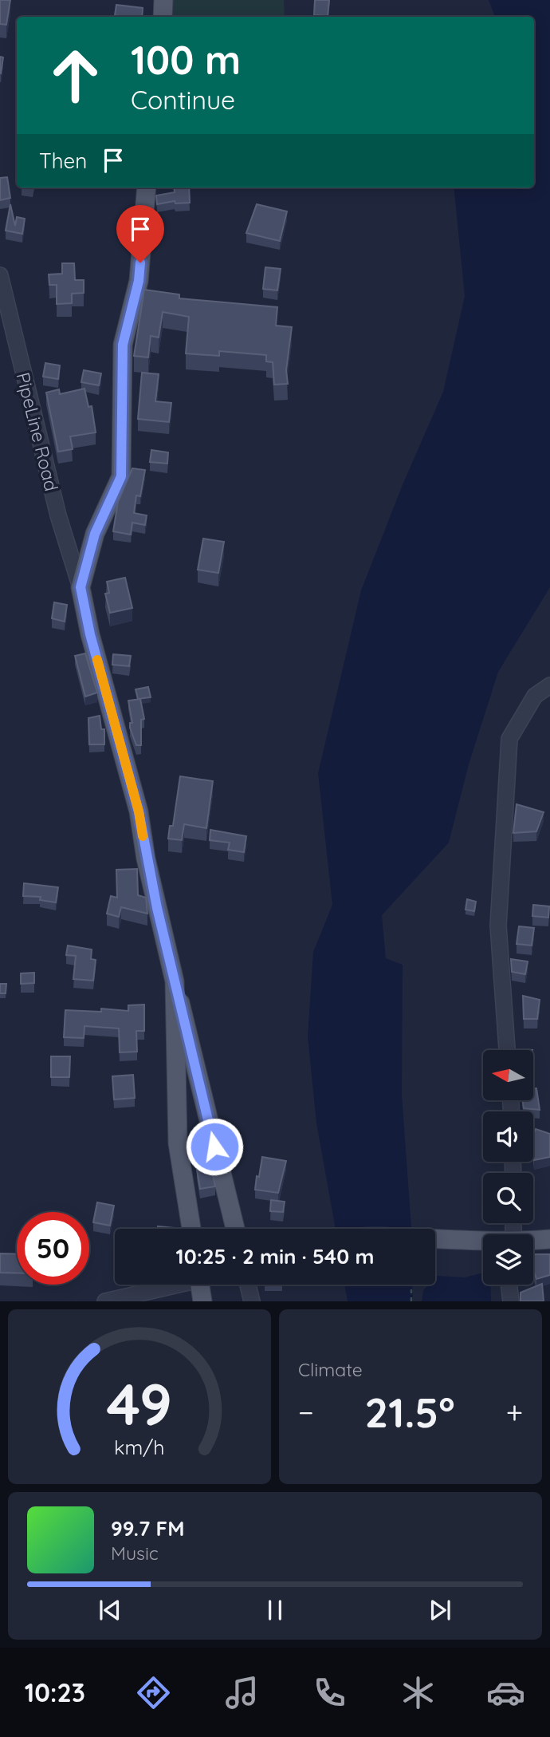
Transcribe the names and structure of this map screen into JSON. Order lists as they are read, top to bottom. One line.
{"streets":{"street":["PipeLine Road"]},"north":"left","page":{"turn":["100 m","Continue"],"then":"Then","limit":"50","trip":"10:25 · 2 min · 540 m","tile":"Climate","heat":["−","21.5°","+"],"song":["99.7 FM","Music"],"tabs":"10:23","gauge":["49","km/h"]}}
